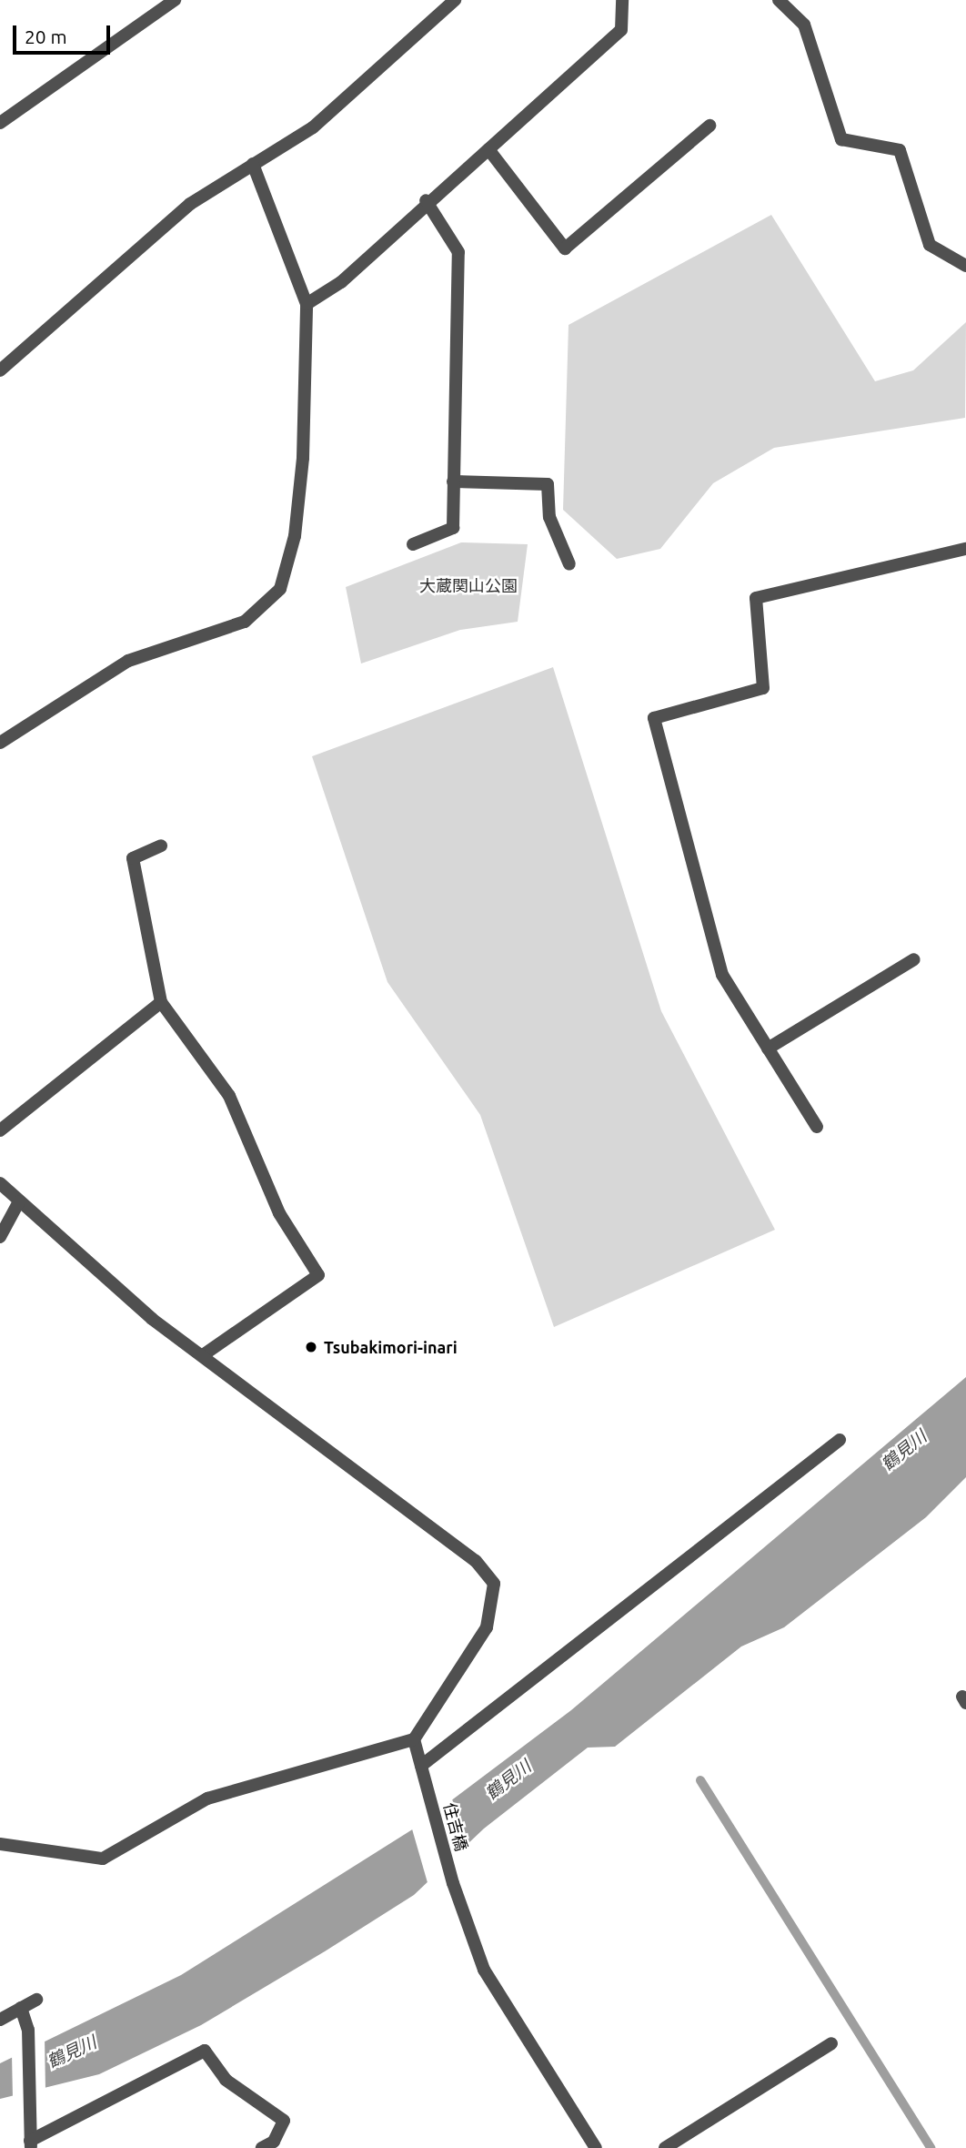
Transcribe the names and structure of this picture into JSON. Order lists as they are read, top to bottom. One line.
{"streets":{"street":["住吉橋"]},"water":["鶴見川"],"parks":["大蔵関山公園"],"places":["Tsubakimori-inari"],"scale_bar":"20 m"}
